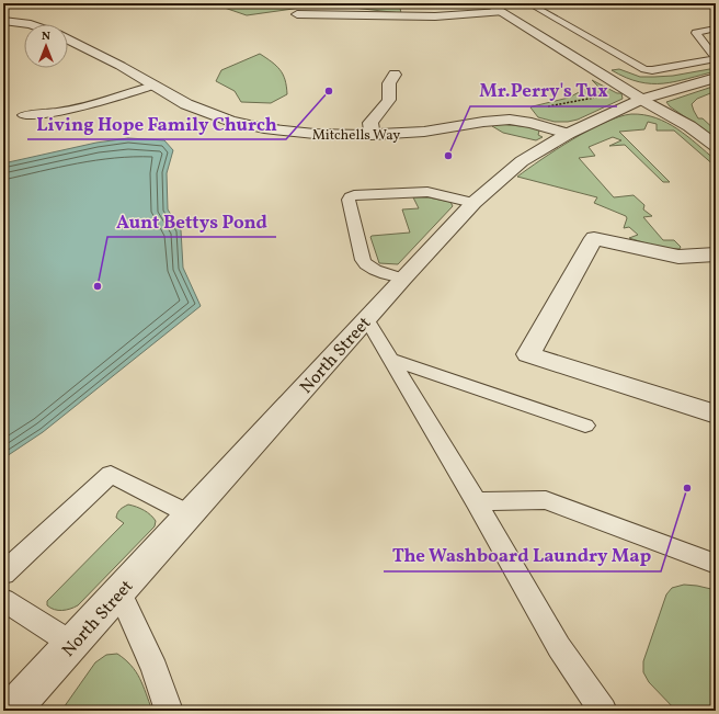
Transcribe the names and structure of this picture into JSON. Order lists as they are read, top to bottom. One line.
{"streets":{"street":["Mitchells Way","North Street"]},"crossings":[["Mitchells Way","North Street"]],"places":["Living Hope Family Church","Mr.Perry's Tux","Aunt Bettys Pond","The Washboard Laundry Map"],"north":"top"}
